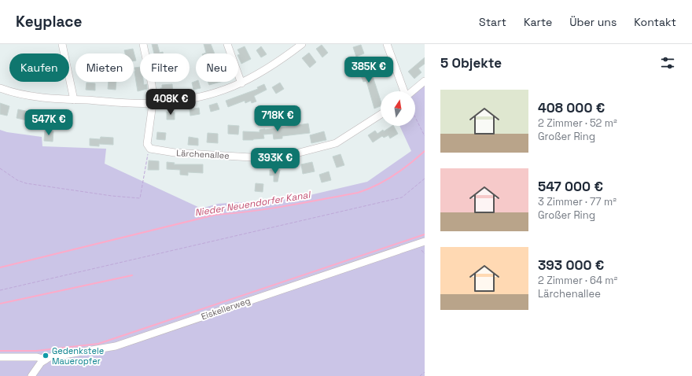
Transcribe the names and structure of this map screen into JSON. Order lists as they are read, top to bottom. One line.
{"streets":{"street":["Lärchenallee","Eiskellerweg"]},"water":["Nieder Neuendorfer Kanal"],"places":["Gedenkstele Maueropfer"],"north":"top","page":{"header":"Keyplace","nav":["Start","Karte","Über uns","Kontakt"],"heading":"5 Objekte","chip":["Kaufen","Mieten","Filter","Neu"],"price":["385K €","408K €","718K €","547K €","393K €"],"list":[{"name":"408 000 €","note":"2 Zimmer · 52 m² · Großer Ring"},{"name":"547 000 €","note":"3 Zimmer · 77 m² · Großer Ring"},{"name":"393 000 €","note":"2 Zimmer · 64 m² · Lärchenallee"}]}}
